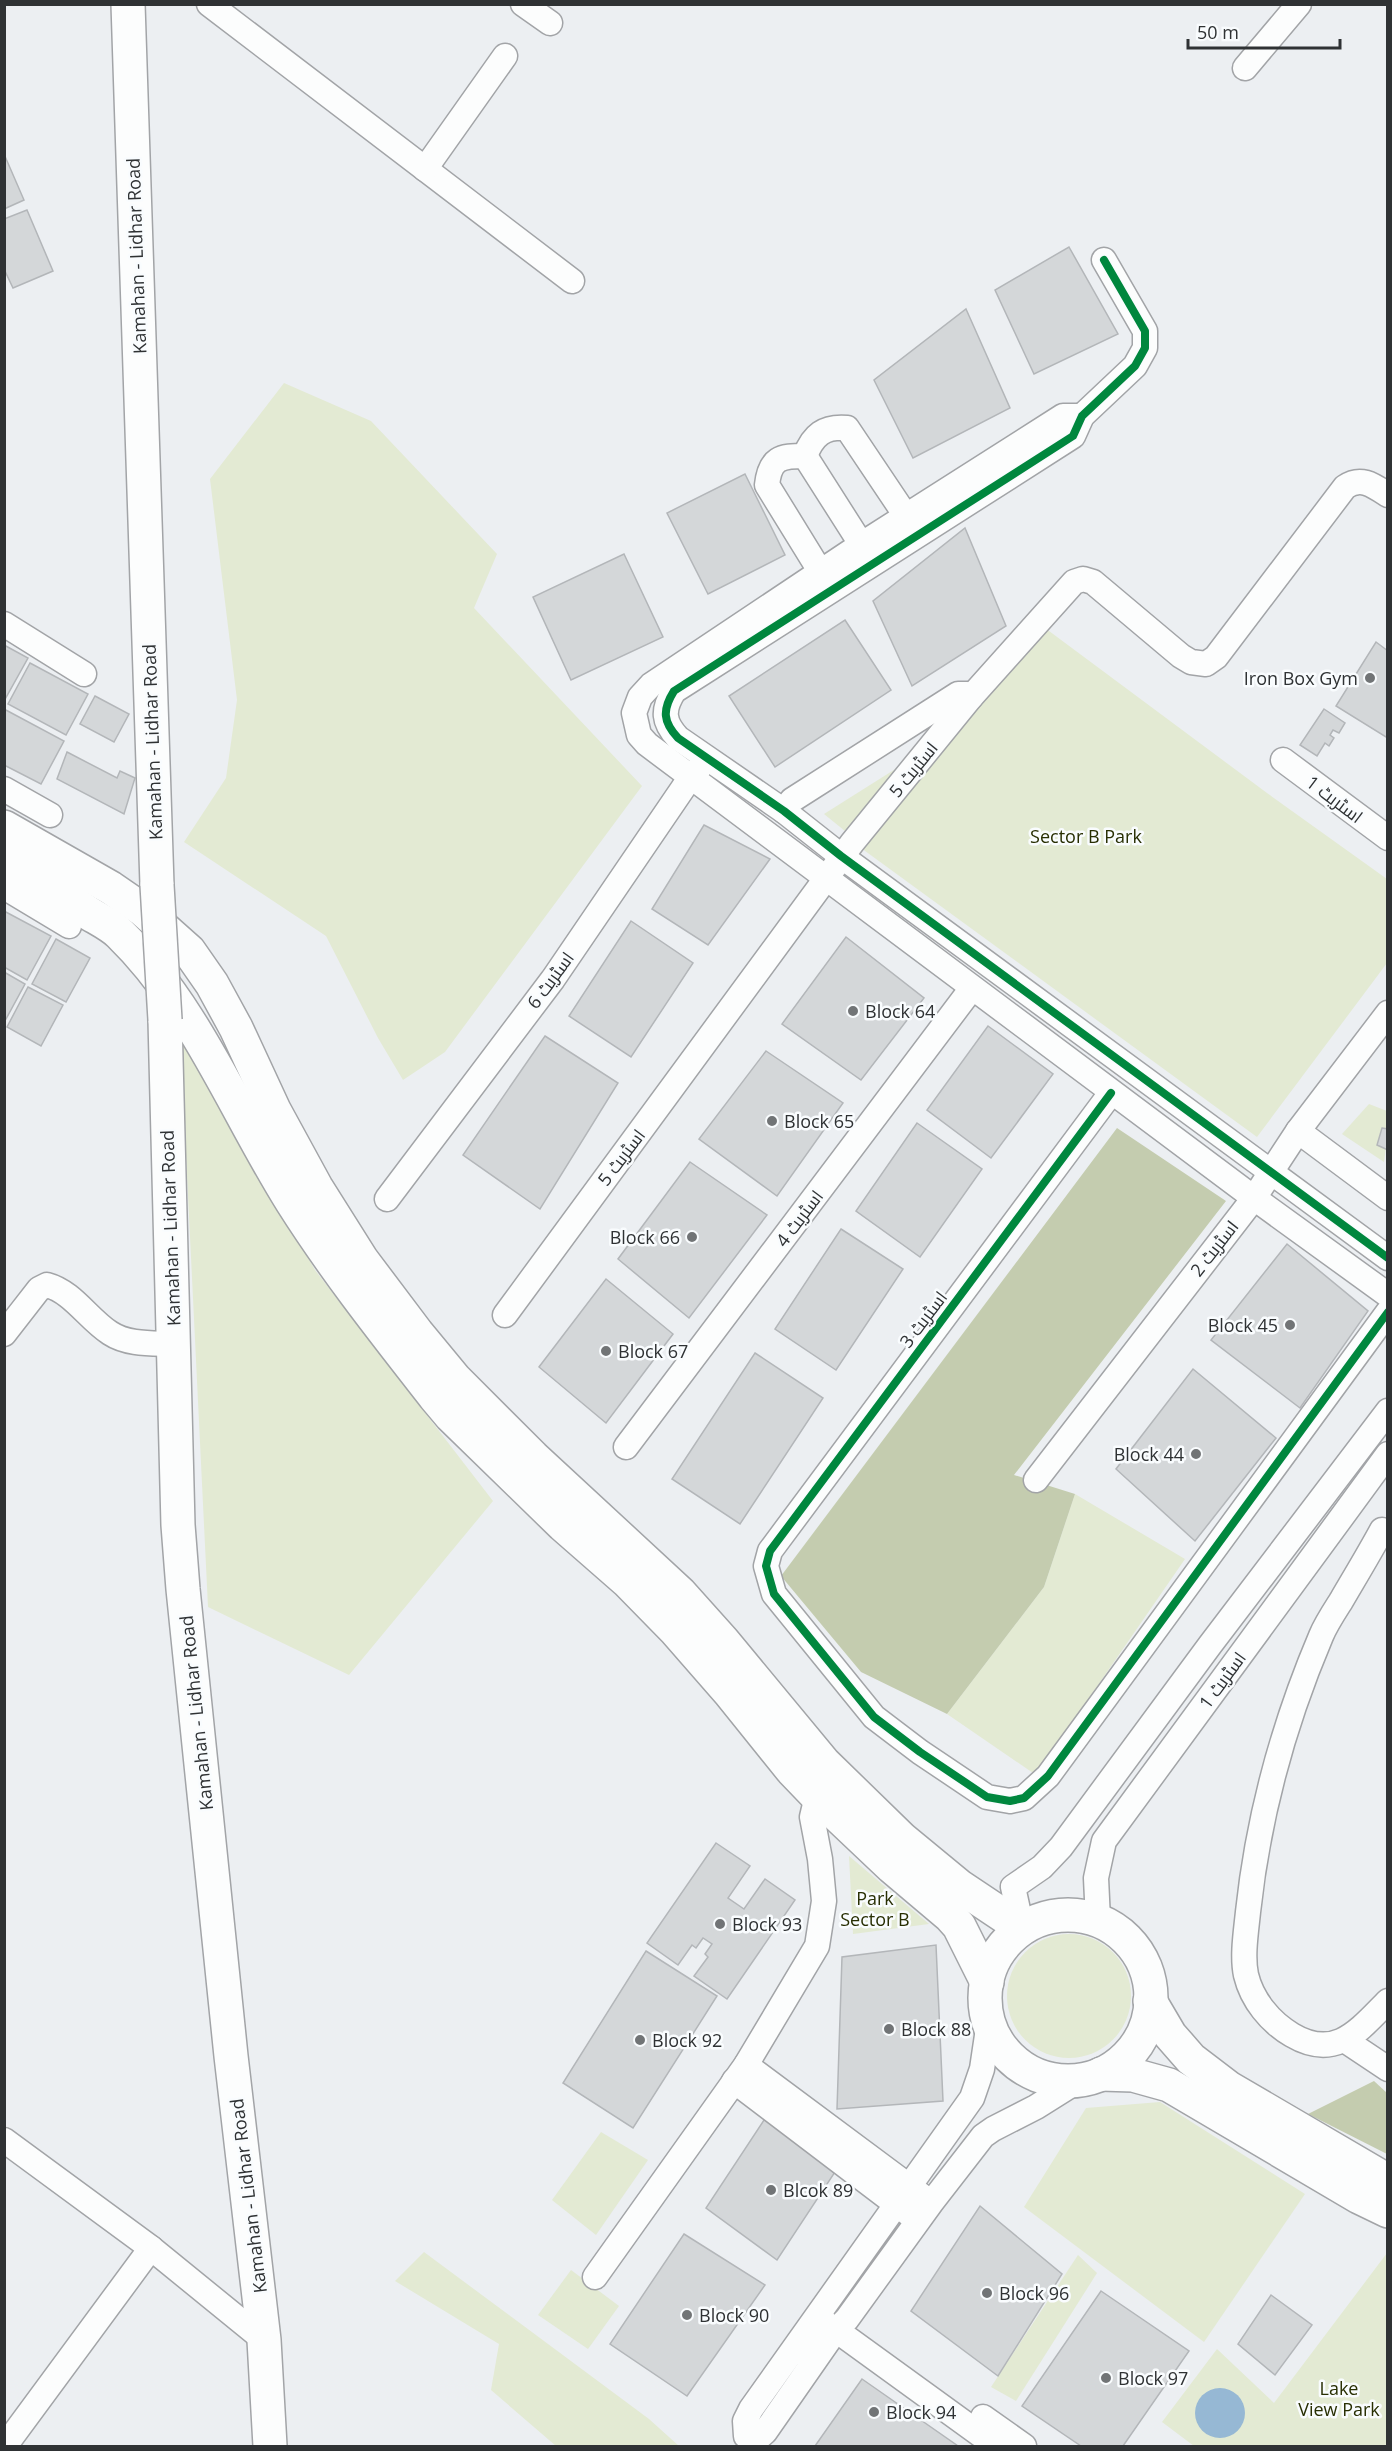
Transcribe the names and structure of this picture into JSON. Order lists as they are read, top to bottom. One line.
{"streets":{"street":["Kamahan - Lidhar Road","اسٹریٹ 5","اسٹریٹ 1","اسٹریٹ 6","اسٹریٹ 4","اسٹریٹ 2","اسٹریٹ 3"]},"parks":["Sector B Park","Park Sector B","Lake View Park"],"places":["Iron Box Gym","Block 64","Block 65","Block 66","Block 45","Block 67","Block 44","Block 93","Block 88","Block 92","Blcok 89","Block 96","Block 90","Block 97","Block 94"],"scale_bar":"50 m"}
